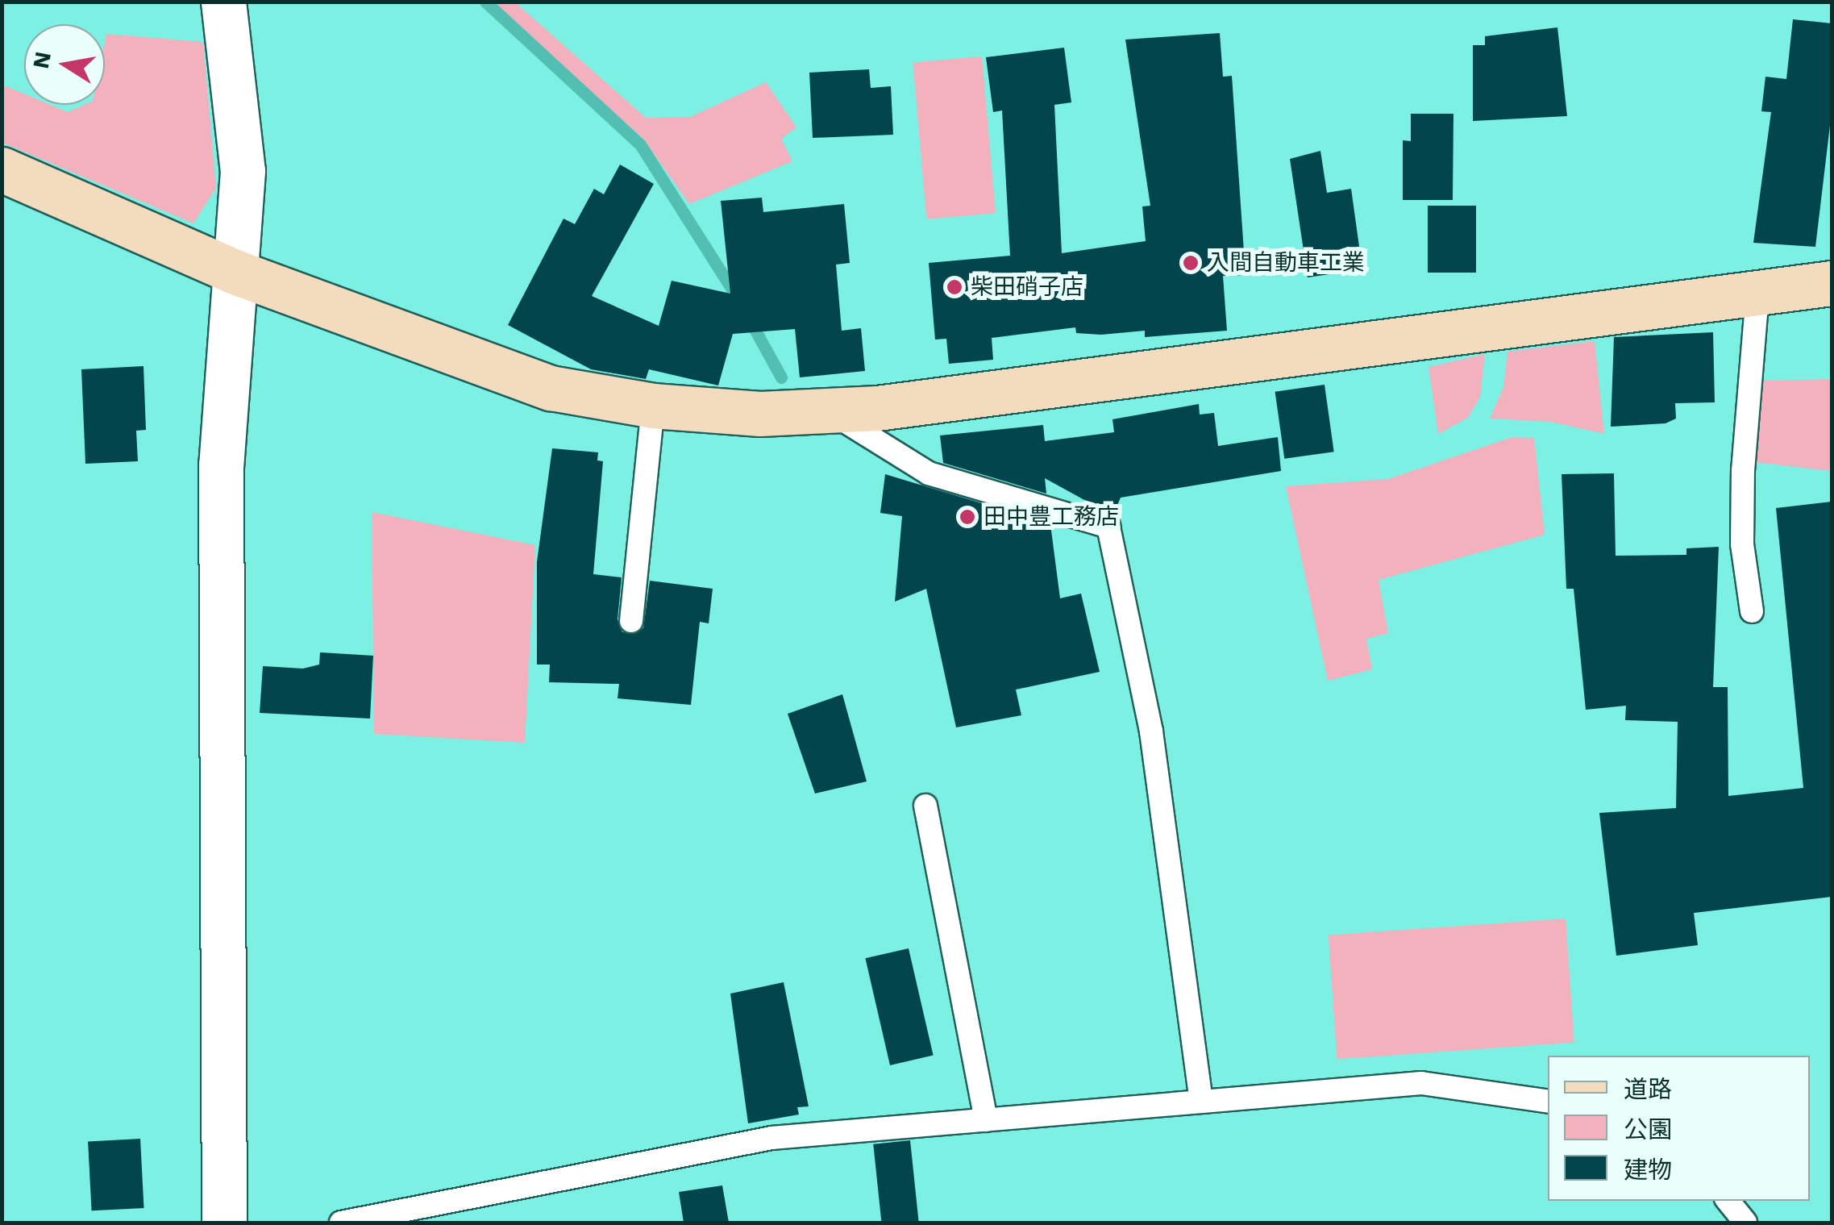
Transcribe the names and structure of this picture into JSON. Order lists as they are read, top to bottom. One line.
{"places":["入間自動車工業","柴田硝子店","田中豊工務店"],"legend":["道路","公園","建物"],"north":"left"}
